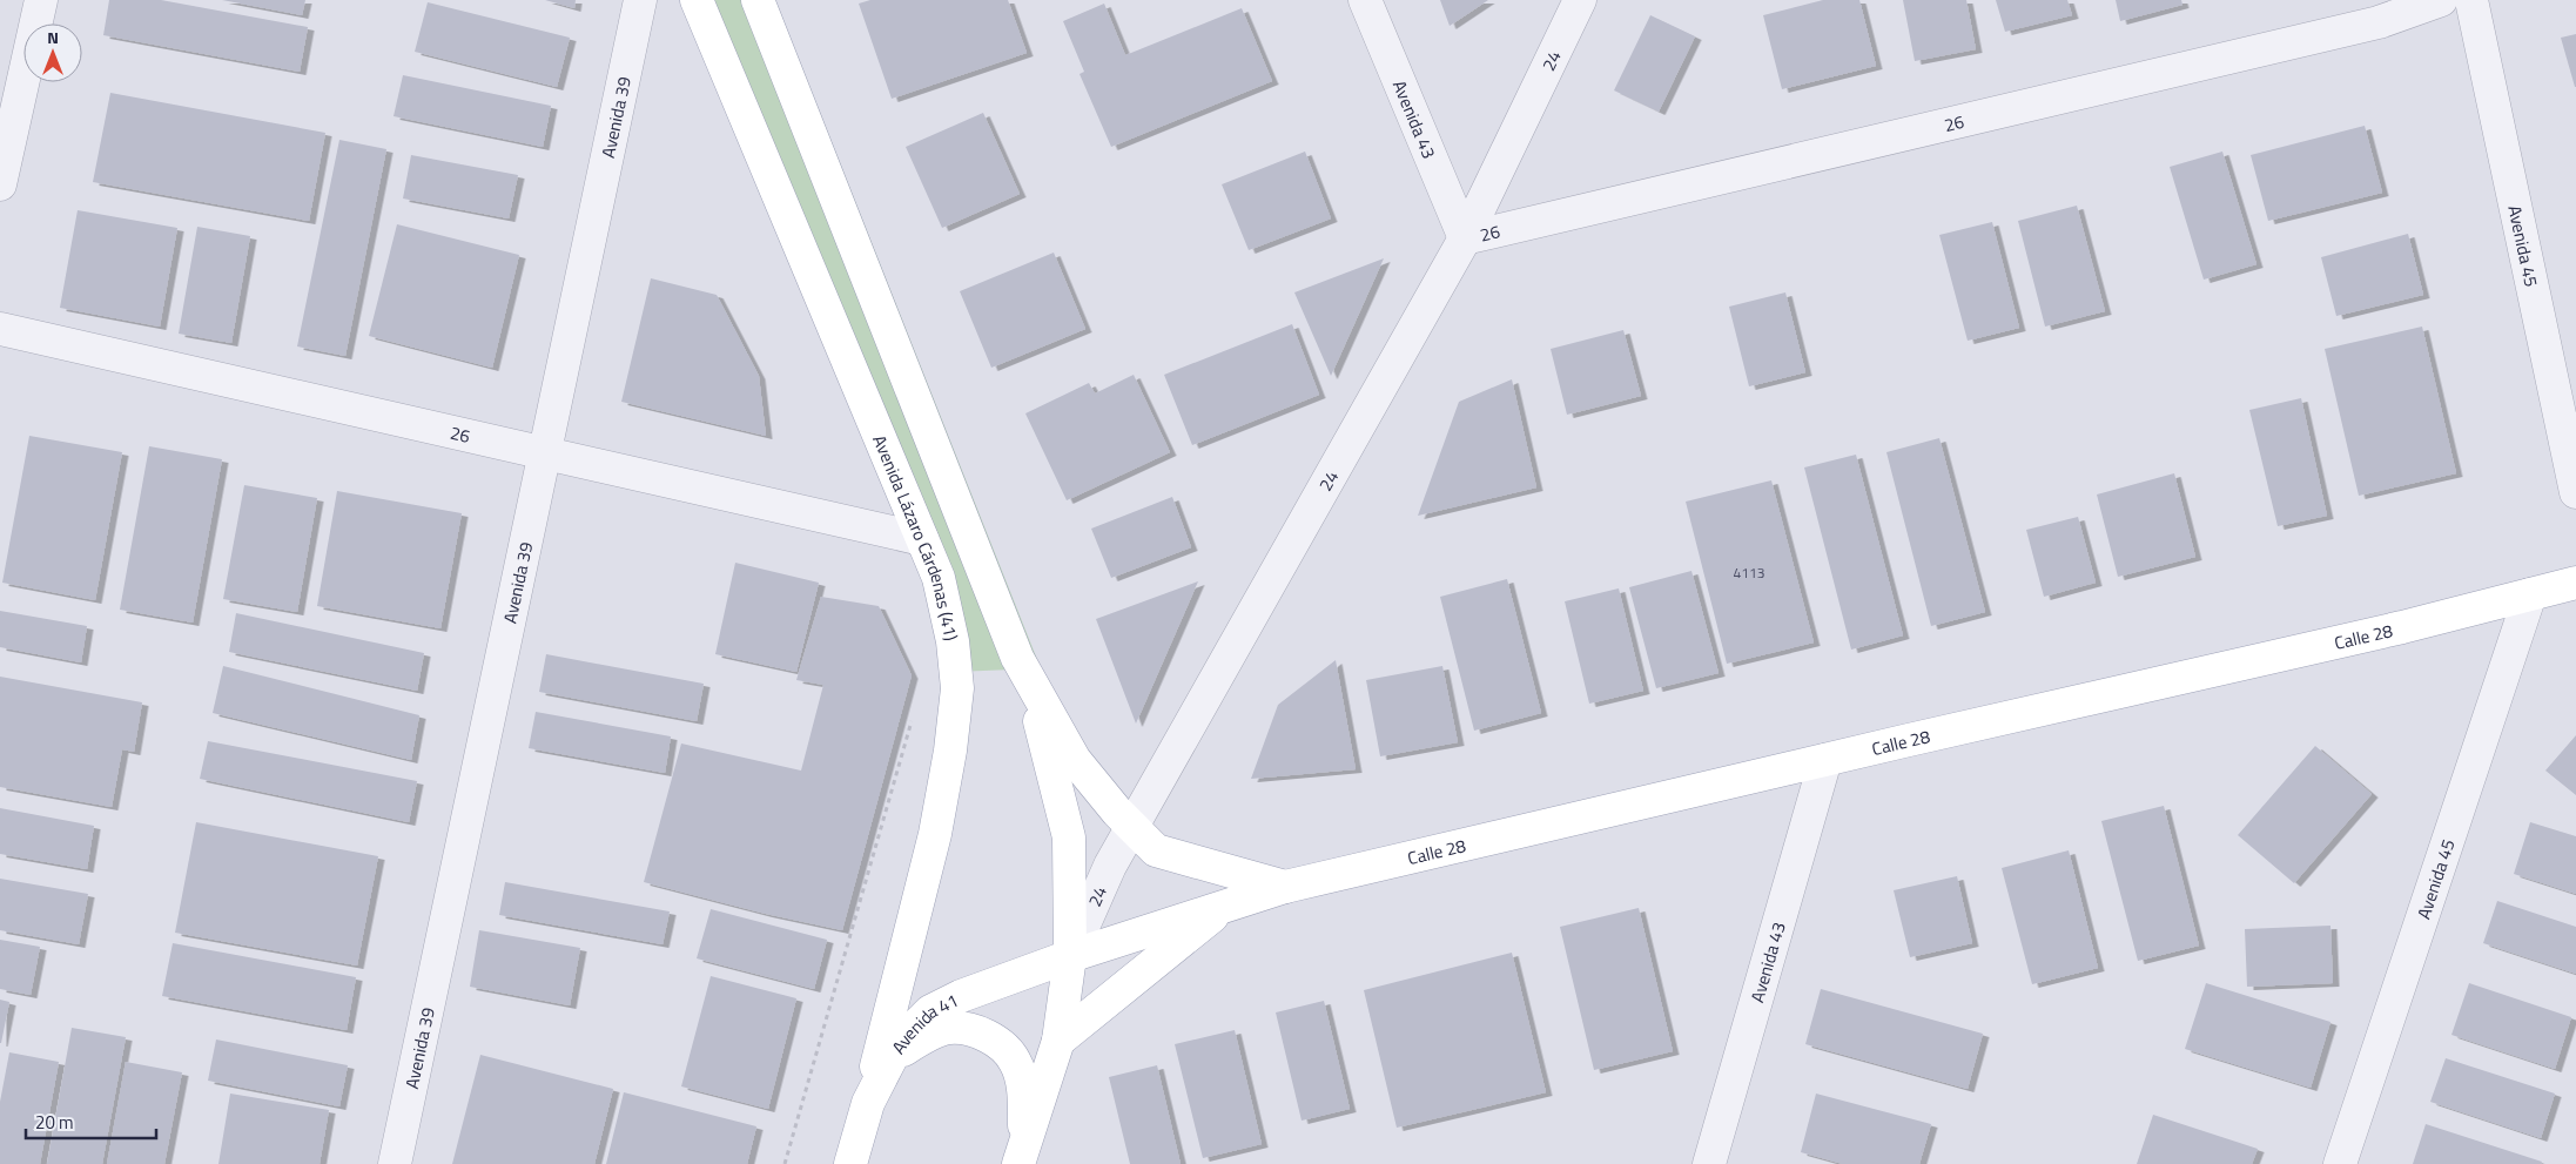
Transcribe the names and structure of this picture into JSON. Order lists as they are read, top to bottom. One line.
{"streets":{"main road":["Avenida Lázaro Cárdenas (41)","Calle 28","Avenida 41"],"street":["24","Avenida 39","Avenida 43","26","Avenida 45"]},"crossings":[["24","Avenida 43"],["24","26"],["24","Calle 28"],["24","Avenida 41"],["Avenida 39","26"],["Avenida 43","26"],["Avenida 43","Calle 28"],["26","Avenida Lázaro Cárdenas (41)"],["Avenida 45","Calle 28"],["Avenida Lázaro Cárdenas (41)","Avenida 41"],["Calle 28","Avenida 41"]],"house_numbers":["4113"],"scale_bar":"20 m","north":"top"}
